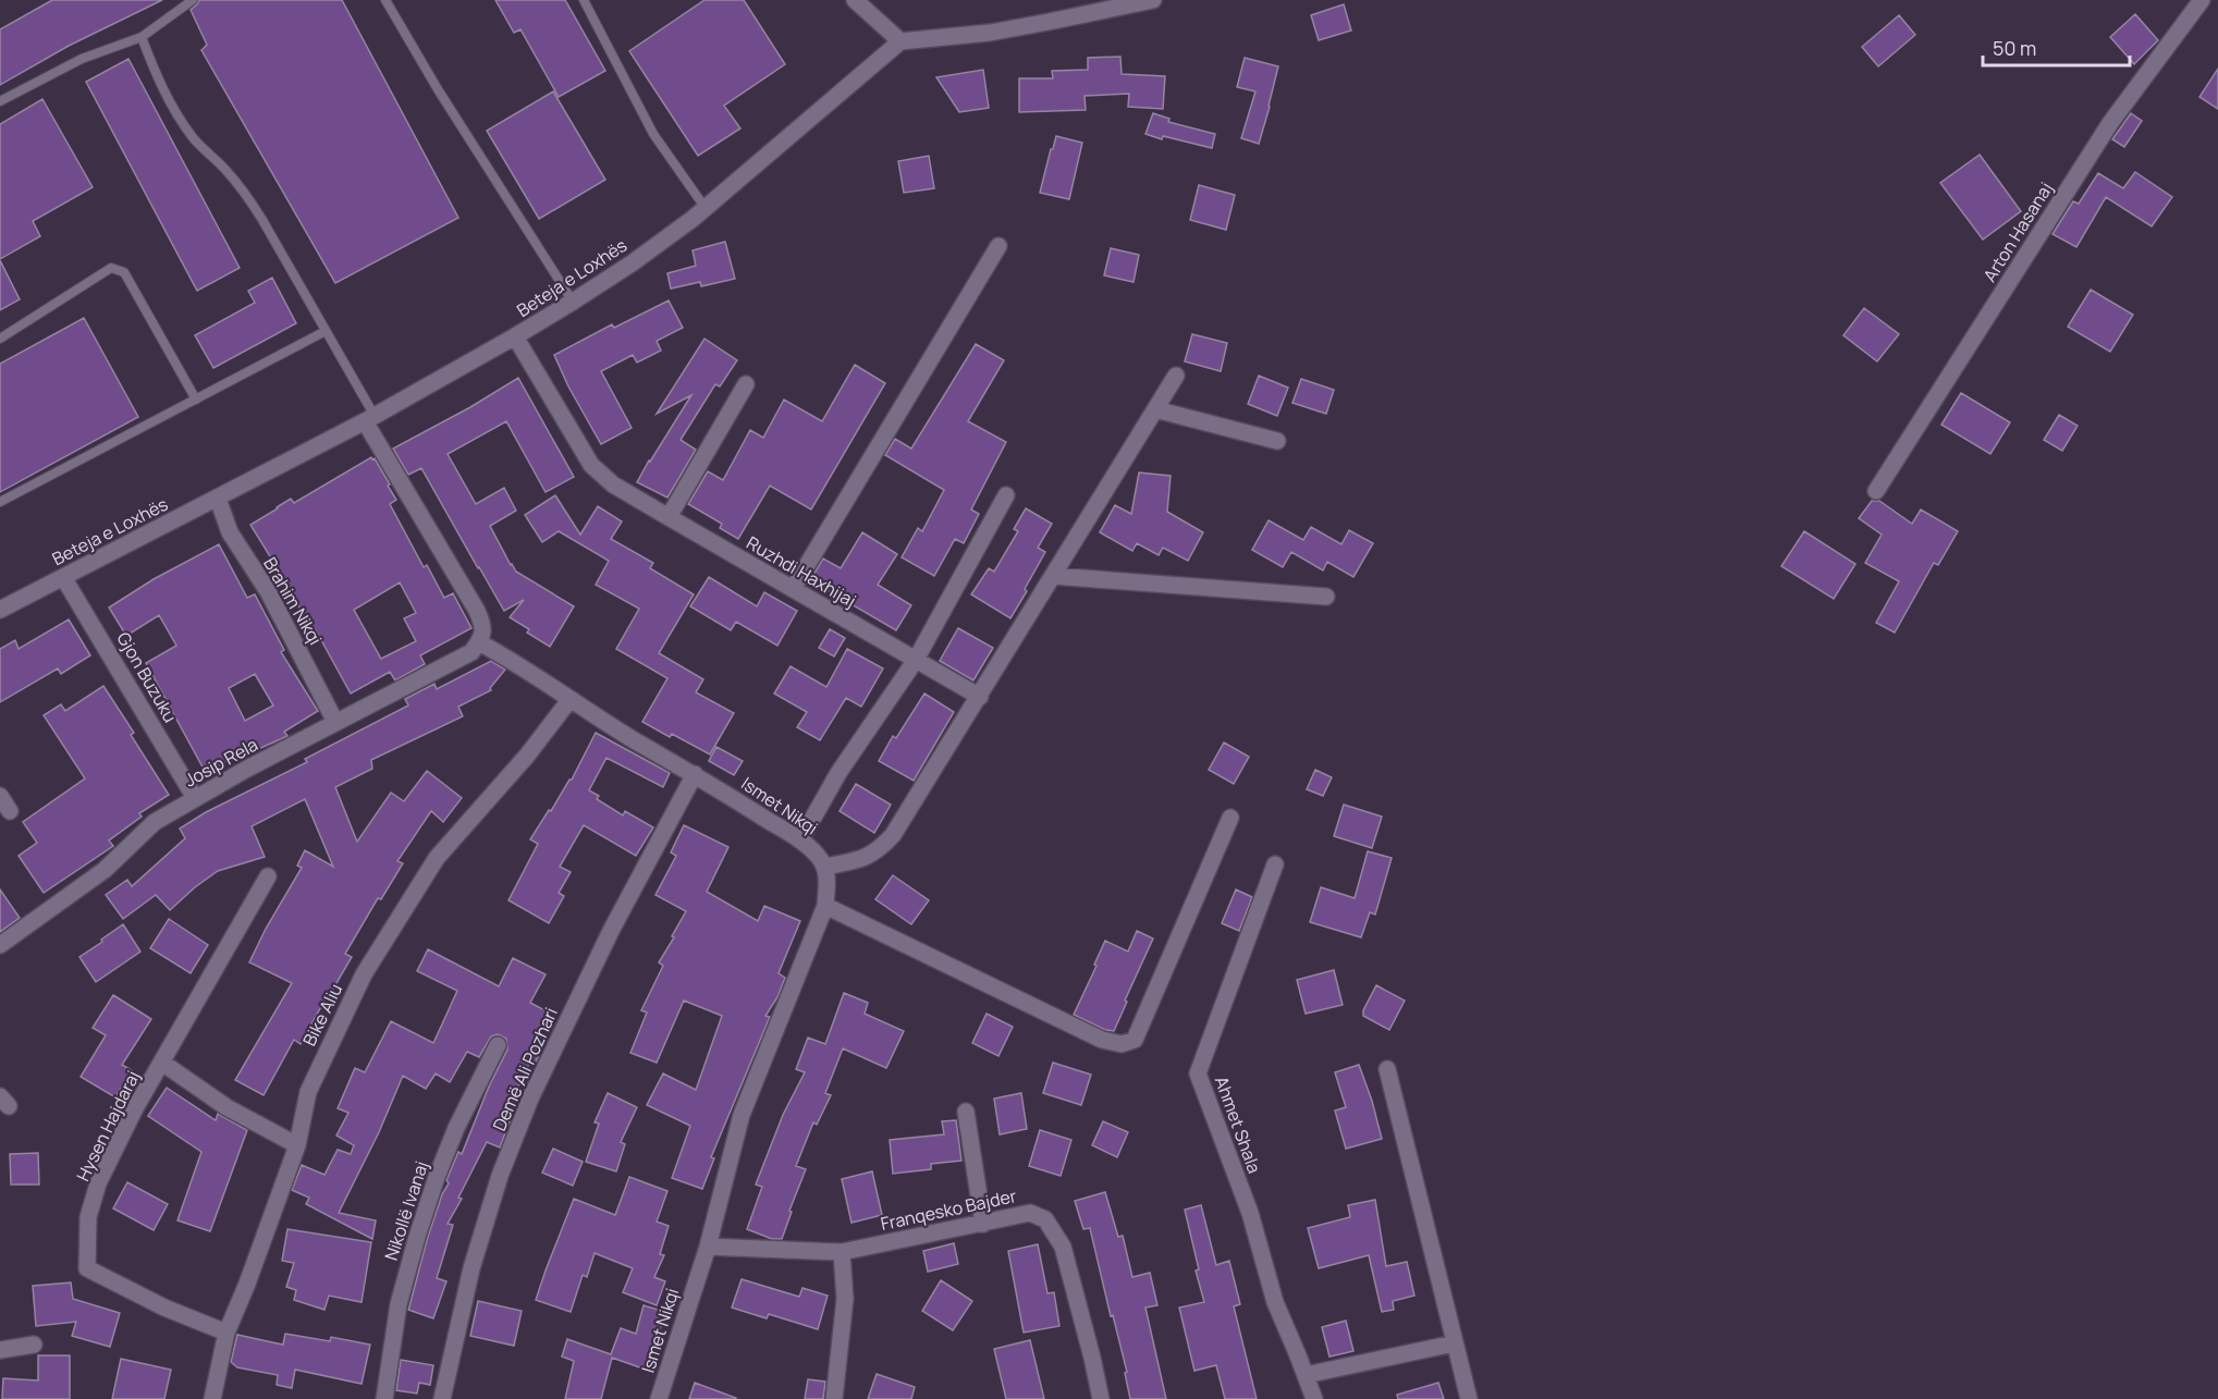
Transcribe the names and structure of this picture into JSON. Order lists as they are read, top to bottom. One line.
{"streets":{"street":["Arton Hasanaj","Beteja e Loxhës","Ruzhdi Haxhijaj","Brahim Nikqi","Gjon Buzuku","Josip Rela","Ismet Nikqi","Bike Aliu","Demë Ali Pozhari","Ahmet Shala","Hysen Hajdaraj","Franqesko Bajder","Nikollë Ivanaj"]},"crossings":[["Beteja e Loxhës","Ruzhdi Haxhijaj"],["Beteja e Loxhës","Brahim Nikqi"],["Beteja e Loxhës","Gjon Buzuku"],["Brahim Nikqi","Josip Rela"],["Gjon Buzuku","Josip Rela"],["Josip Rela","Ismet Nikqi"],["Ismet Nikqi","Bike Aliu"],["Ismet Nikqi","Demë Ali Pozhari"],["Ismet Nikqi","Franqesko Bajder"],["Bike Aliu","Hysen Hajdaraj"]],"scale_bar":"50 m"}
